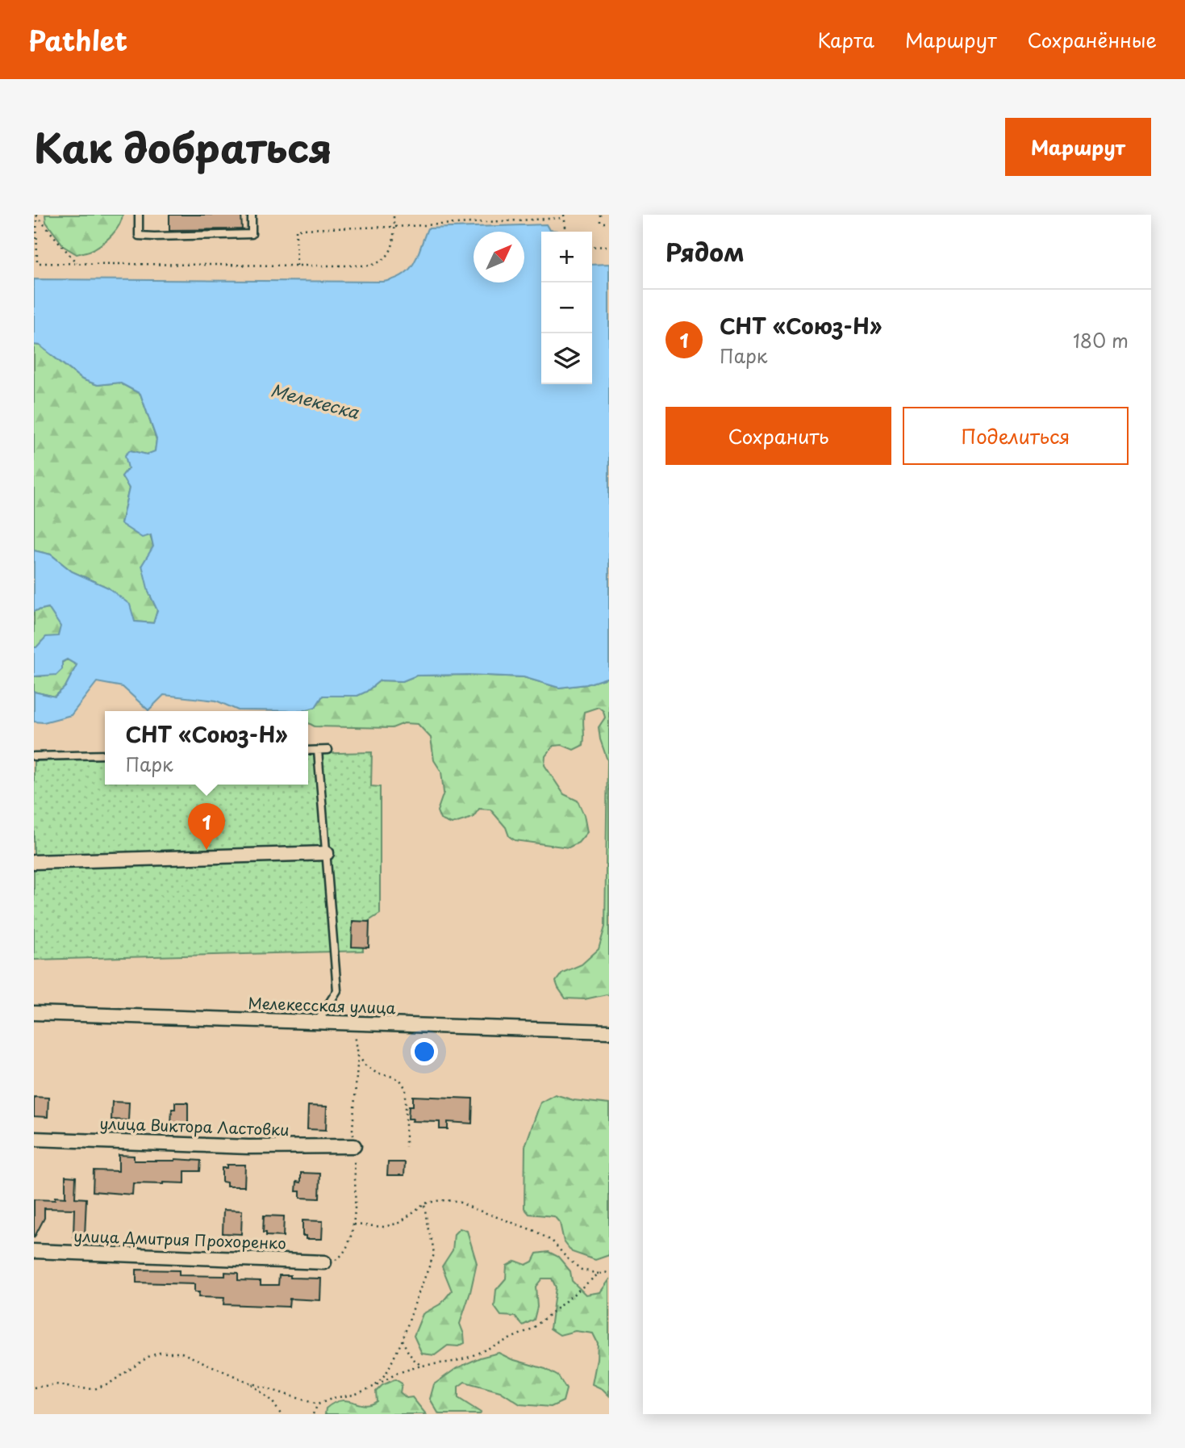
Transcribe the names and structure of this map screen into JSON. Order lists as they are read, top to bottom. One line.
{"streets":{"street":["Мелекесская улица","улица Виктора Ластовки","улица Дмитрия Прохоренко"]},"water":["Мелекеска"],"north":"top right","page":{"header":"Pathlet","nav":["Карта","Маршрут","Сохранённые"],"title":"Как добраться","buttons":["Маршрут",["Сохранить","Поделиться"]],"heading":"Рядом","map_buttons":["+","−"],"list":[{"mark":"1","name":"СНТ «Союз-Н»","note":"Парк","value":"180 m"}],"popup":["СНТ «Союз-Н»","Парк"],"pins":"1"}}
